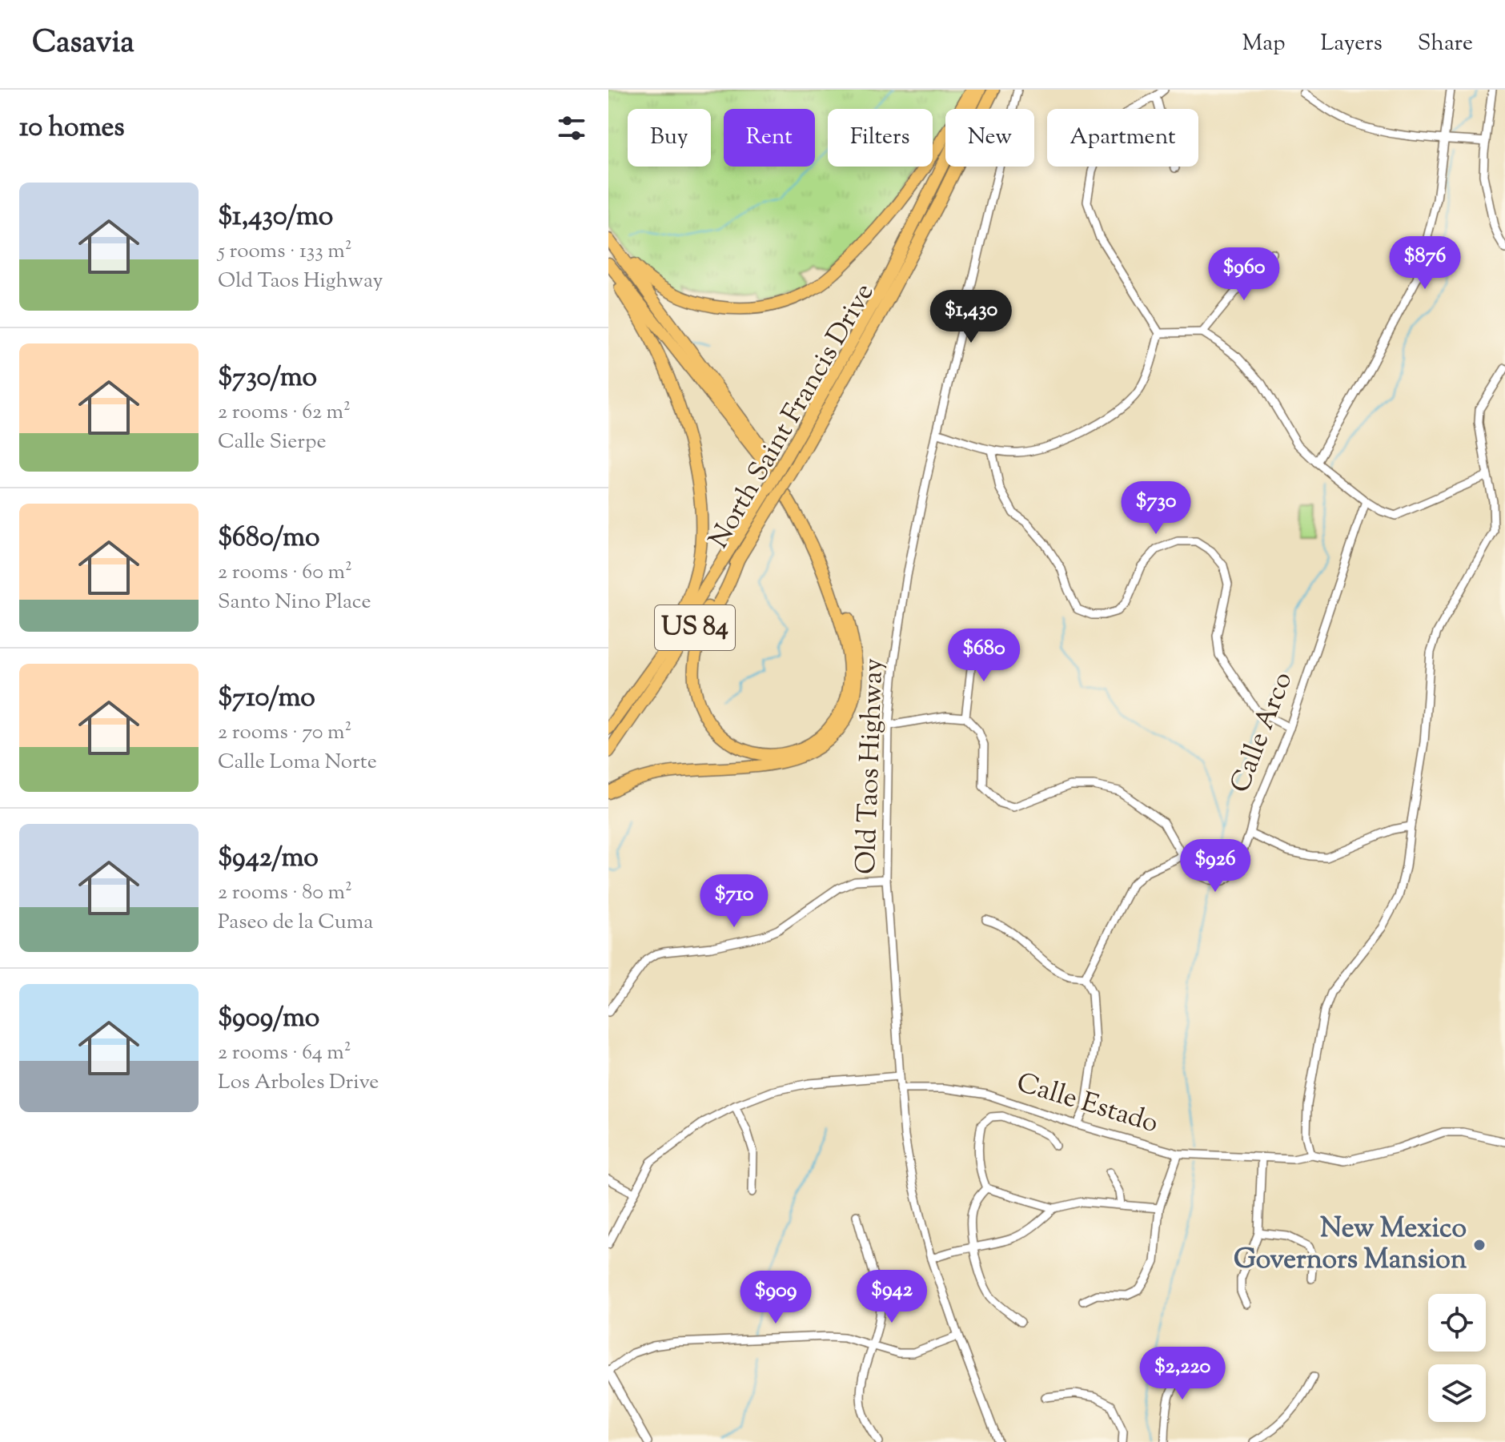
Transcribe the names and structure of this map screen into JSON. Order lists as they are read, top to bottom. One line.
{"streets":{"highway":["North Saint Francis Drive","US 84"],"street":["Calle Arco","Old Taos Highway","Calle Estado"]},"crossings":[["Old Taos Highway","Calle Estado"]],"places":["New Mexico Governors Mansion"],"page":{"header":"Casavia","nav":["Map","Layers","Share"],"heading":"10 homes","chip":["Buy","Rent","Filters","New","Apartment"],"list":[{"name":"$1,430/mo","note":"5 rooms · 133 m² · Old Taos Highway"},{"name":"$730/mo","note":"2 rooms · 62 m² · Calle Sierpe"},{"name":"$680/mo","note":"2 rooms · 60 m² · Santo Nino Place"},{"name":"$710/mo","note":"2 rooms · 70 m² · Calle Loma Norte"},{"name":"$942/mo","note":"2 rooms · 80 m² · Paseo de la Cuma"},{"name":"$909/mo","note":"2 rooms · 64 m² · Los Arboles Drive"}],"price":["$876","$960","$1,430","$730","$680","$926","$710","$942","$909","$2,220"]}}
